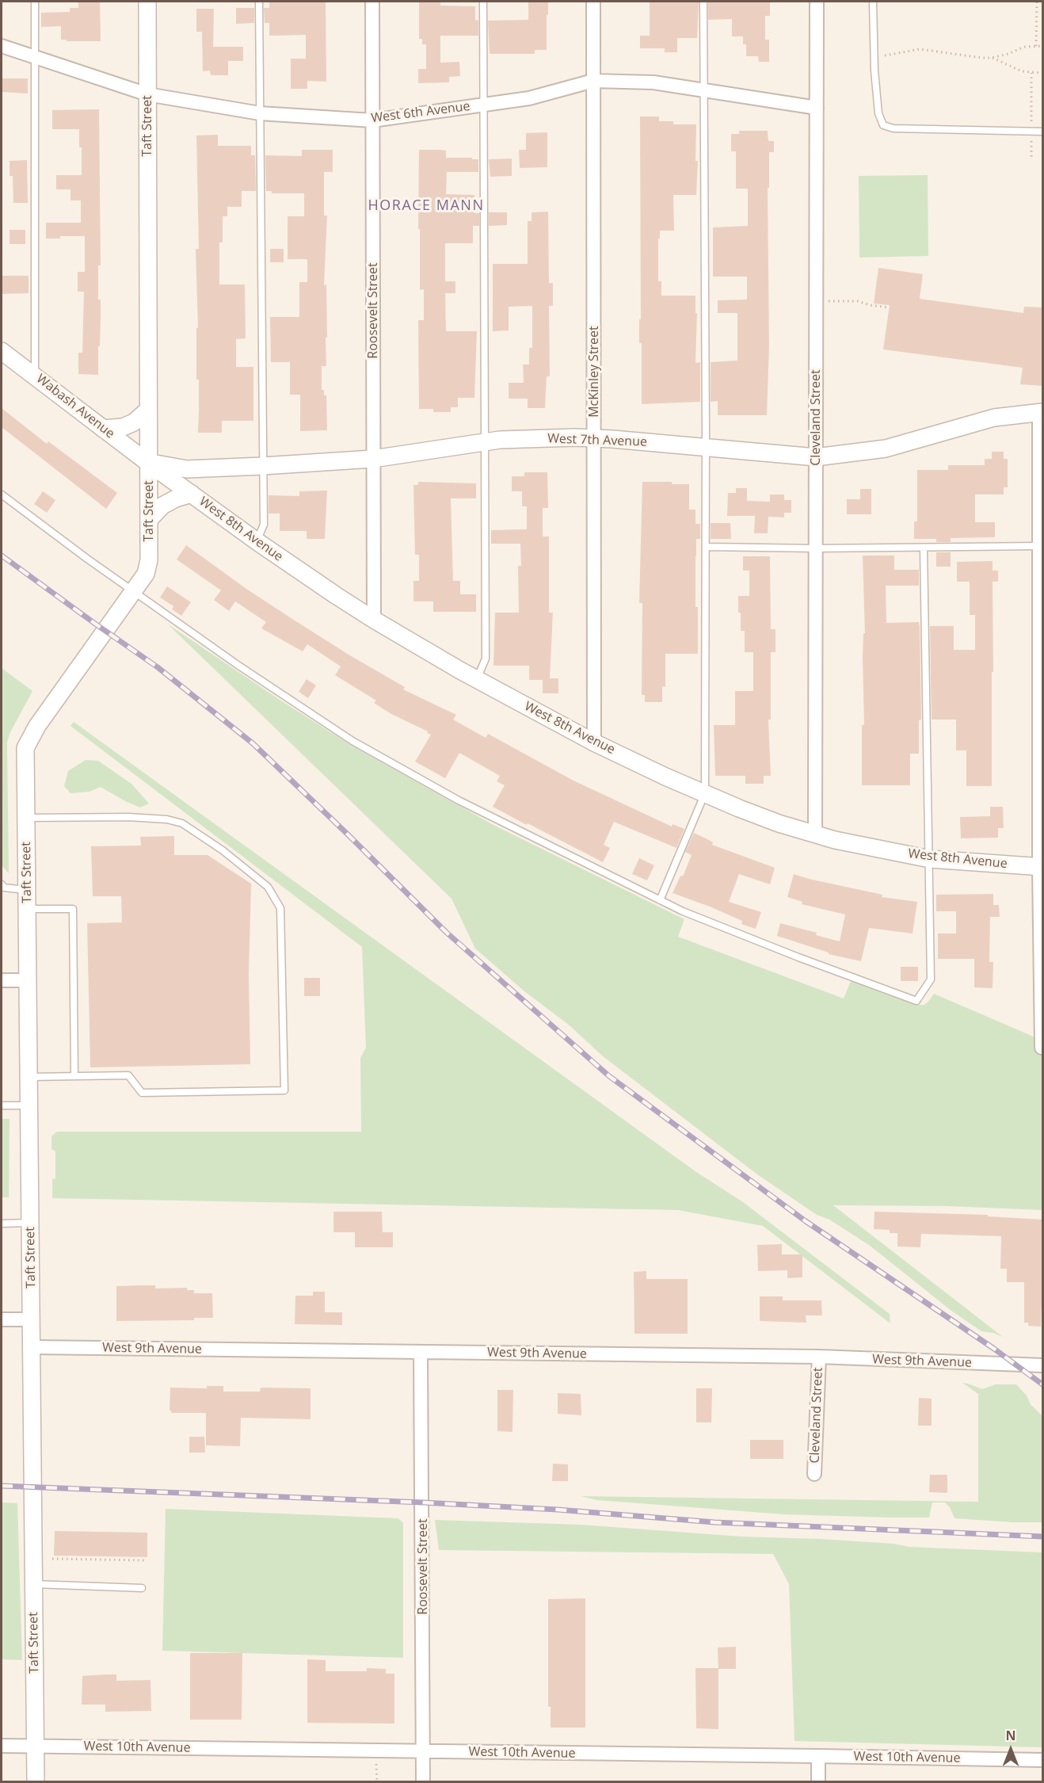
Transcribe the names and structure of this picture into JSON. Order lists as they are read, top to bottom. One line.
{"streets":{"street":["West 6th Avenue","Taft Street","Roosevelt Street","McKinley Street","Wabash Avenue","Cleveland Street","West 7th Avenue","West 8th Avenue","West 9th Avenue","West 10th Avenue"]},"crossings":[["West 6th Avenue","Taft Street"],["West 6th Avenue","Roosevelt Street"],["West 6th Avenue","McKinley Street"],["West 6th Avenue","Cleveland Street"],["Taft Street","Wabash Avenue"],["Taft Street","West 7th Avenue"],["Taft Street","West 8th Avenue"],["Taft Street","West 9th Avenue"],["Taft Street","West 10th Avenue"],["Roosevelt Street","West 7th Avenue"],["Roosevelt Street","West 8th Avenue"],["Roosevelt Street","West 9th Avenue"],["Roosevelt Street","West 10th Avenue"],["McKinley Street","West 7th Avenue"],["McKinley Street","West 8th Avenue"],["Wabash Avenue","West 7th Avenue"],["Wabash Avenue","West 8th Avenue"],["Cleveland Street","West 7th Avenue"],["Cleveland Street","West 8th Avenue"],["Cleveland Street","West 9th Avenue"],["West 7th Avenue","West 8th Avenue"]],"districts":["HORACE MANN"],"north":"top"}
